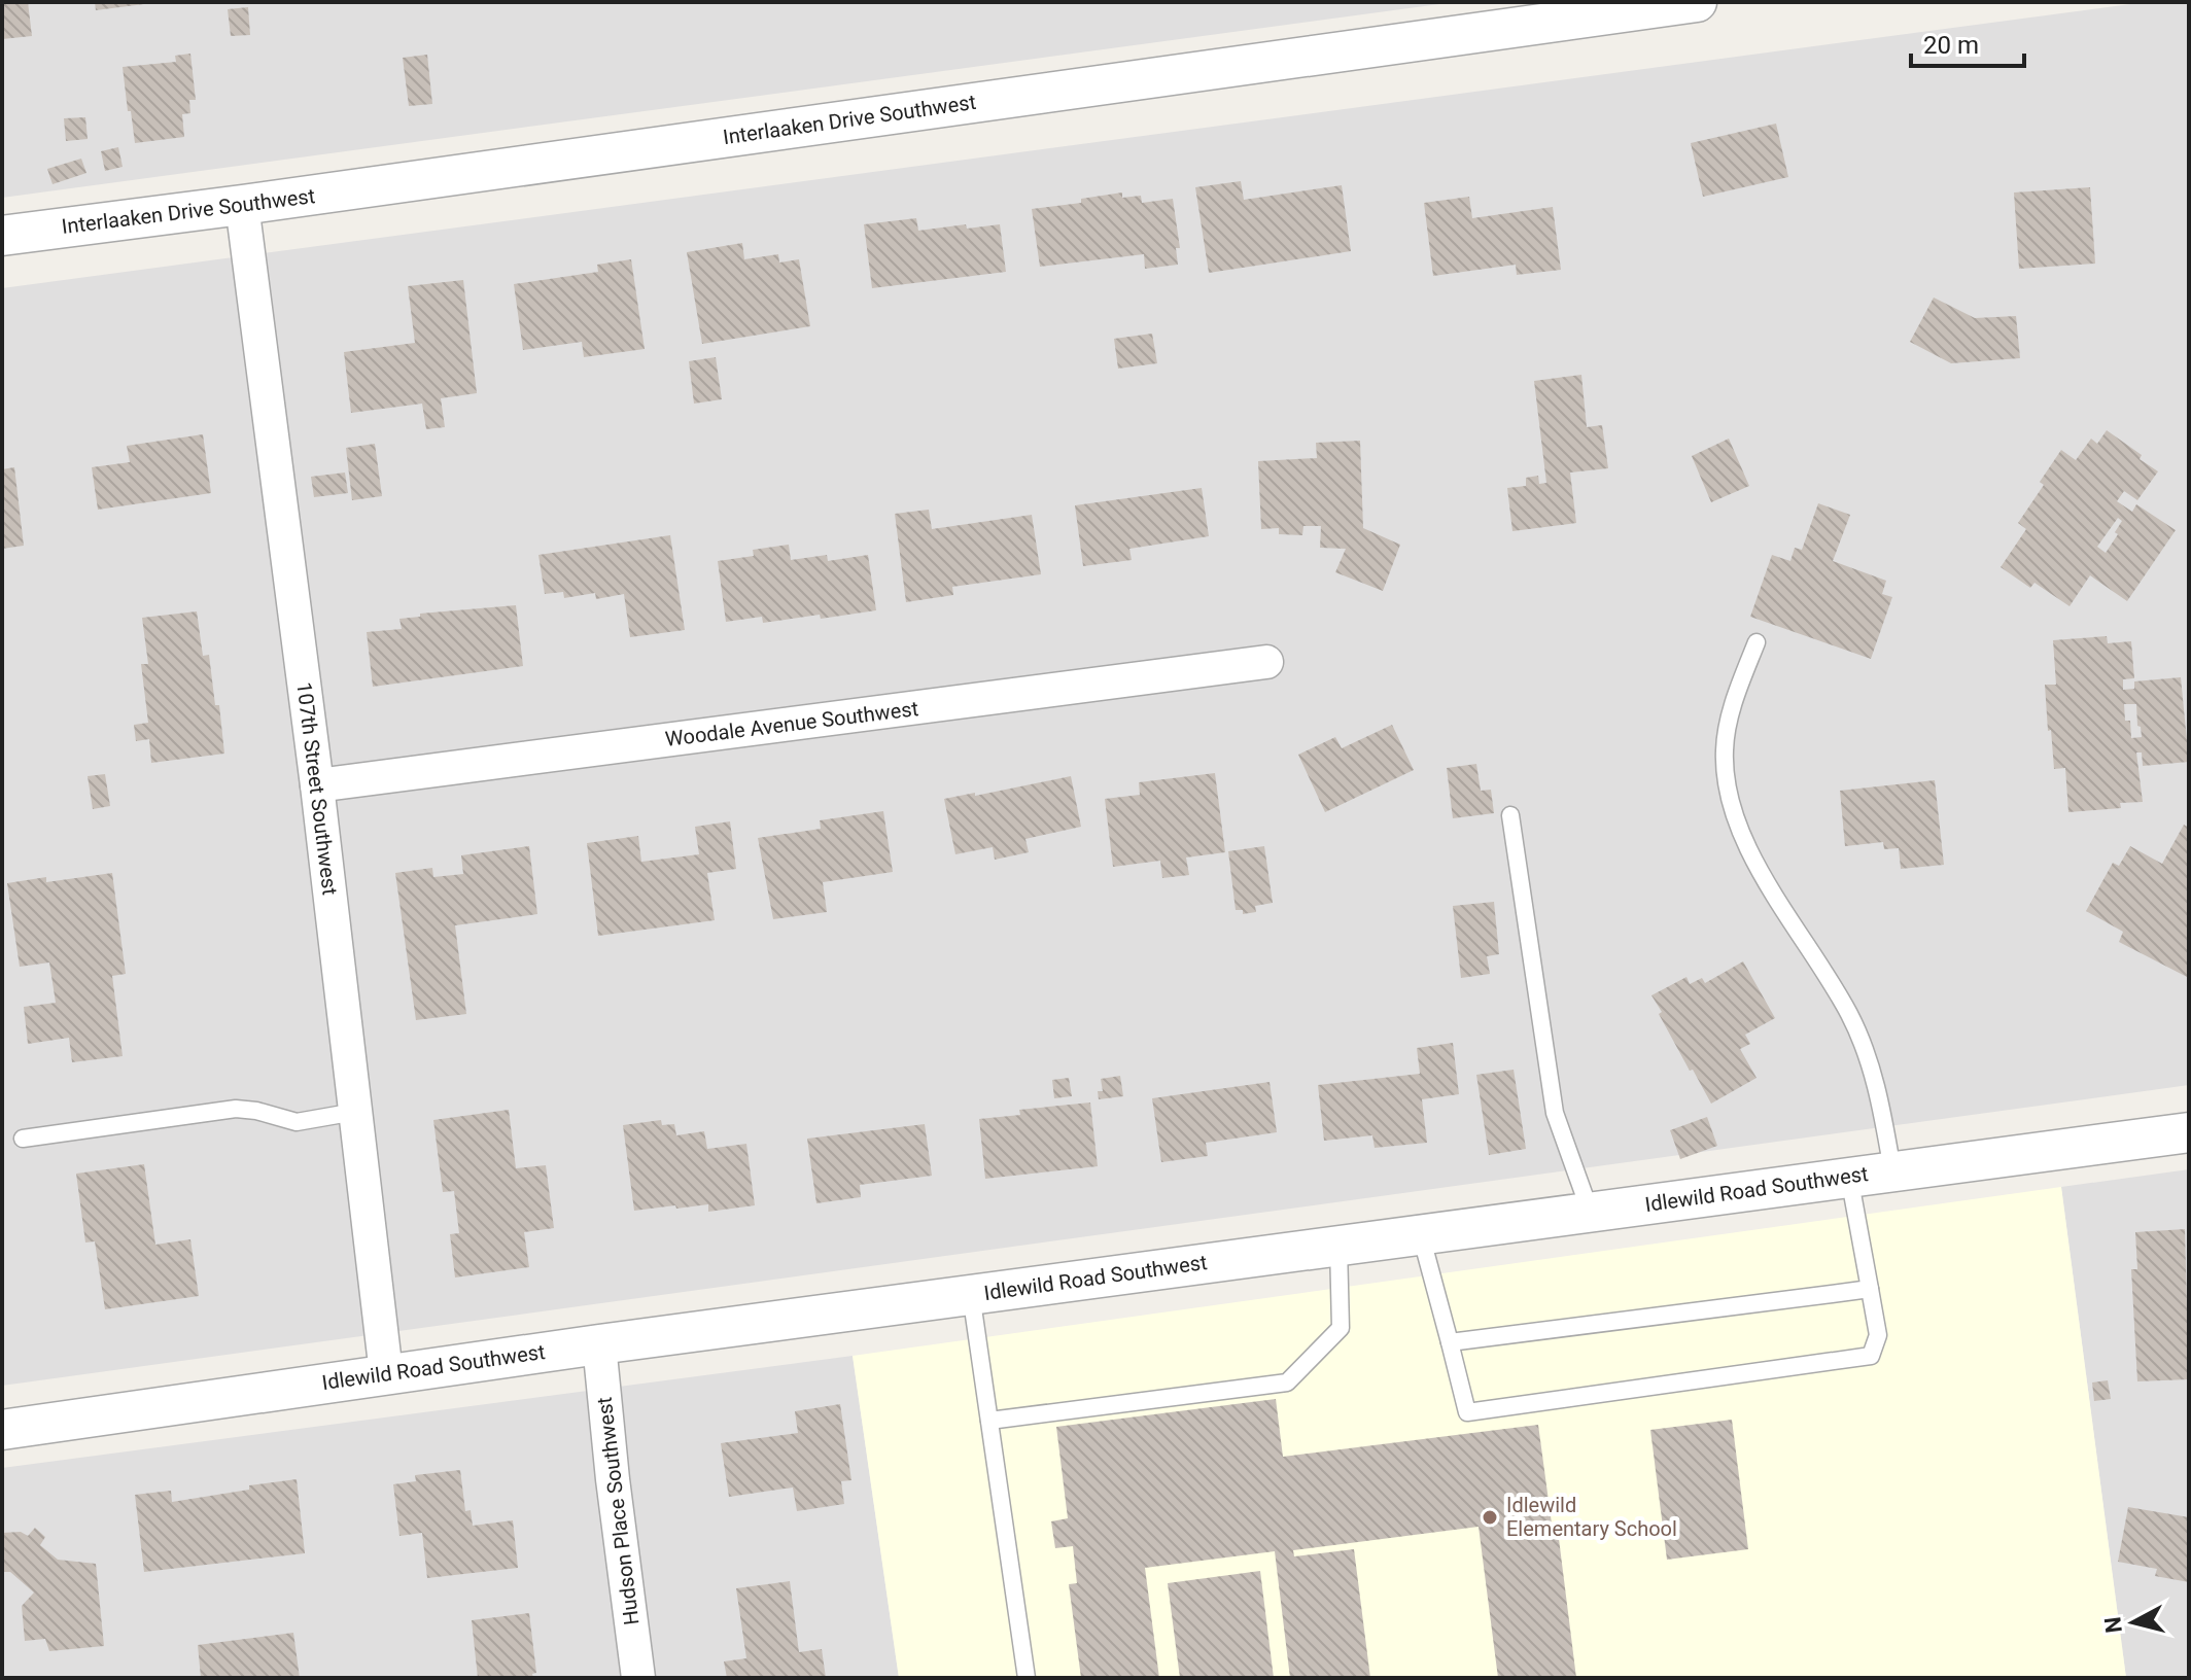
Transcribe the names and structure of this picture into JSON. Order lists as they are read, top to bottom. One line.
{"streets":{"street":["Interlaaken Drive Southwest","Woodale Avenue Southwest","107th Street Southwest","Idlewild Road Southwest","Hudson Place Southwest"]},"crossings":[["Interlaaken Drive Southwest","107th Street Southwest"],["Woodale Avenue Southwest","107th Street Southwest"],["107th Street Southwest","Idlewild Road Southwest"],["Idlewild Road Southwest","Hudson Place Southwest"]],"places":["Idlewild Elementary School"],"scale_bar":"20 m","north":"left"}
